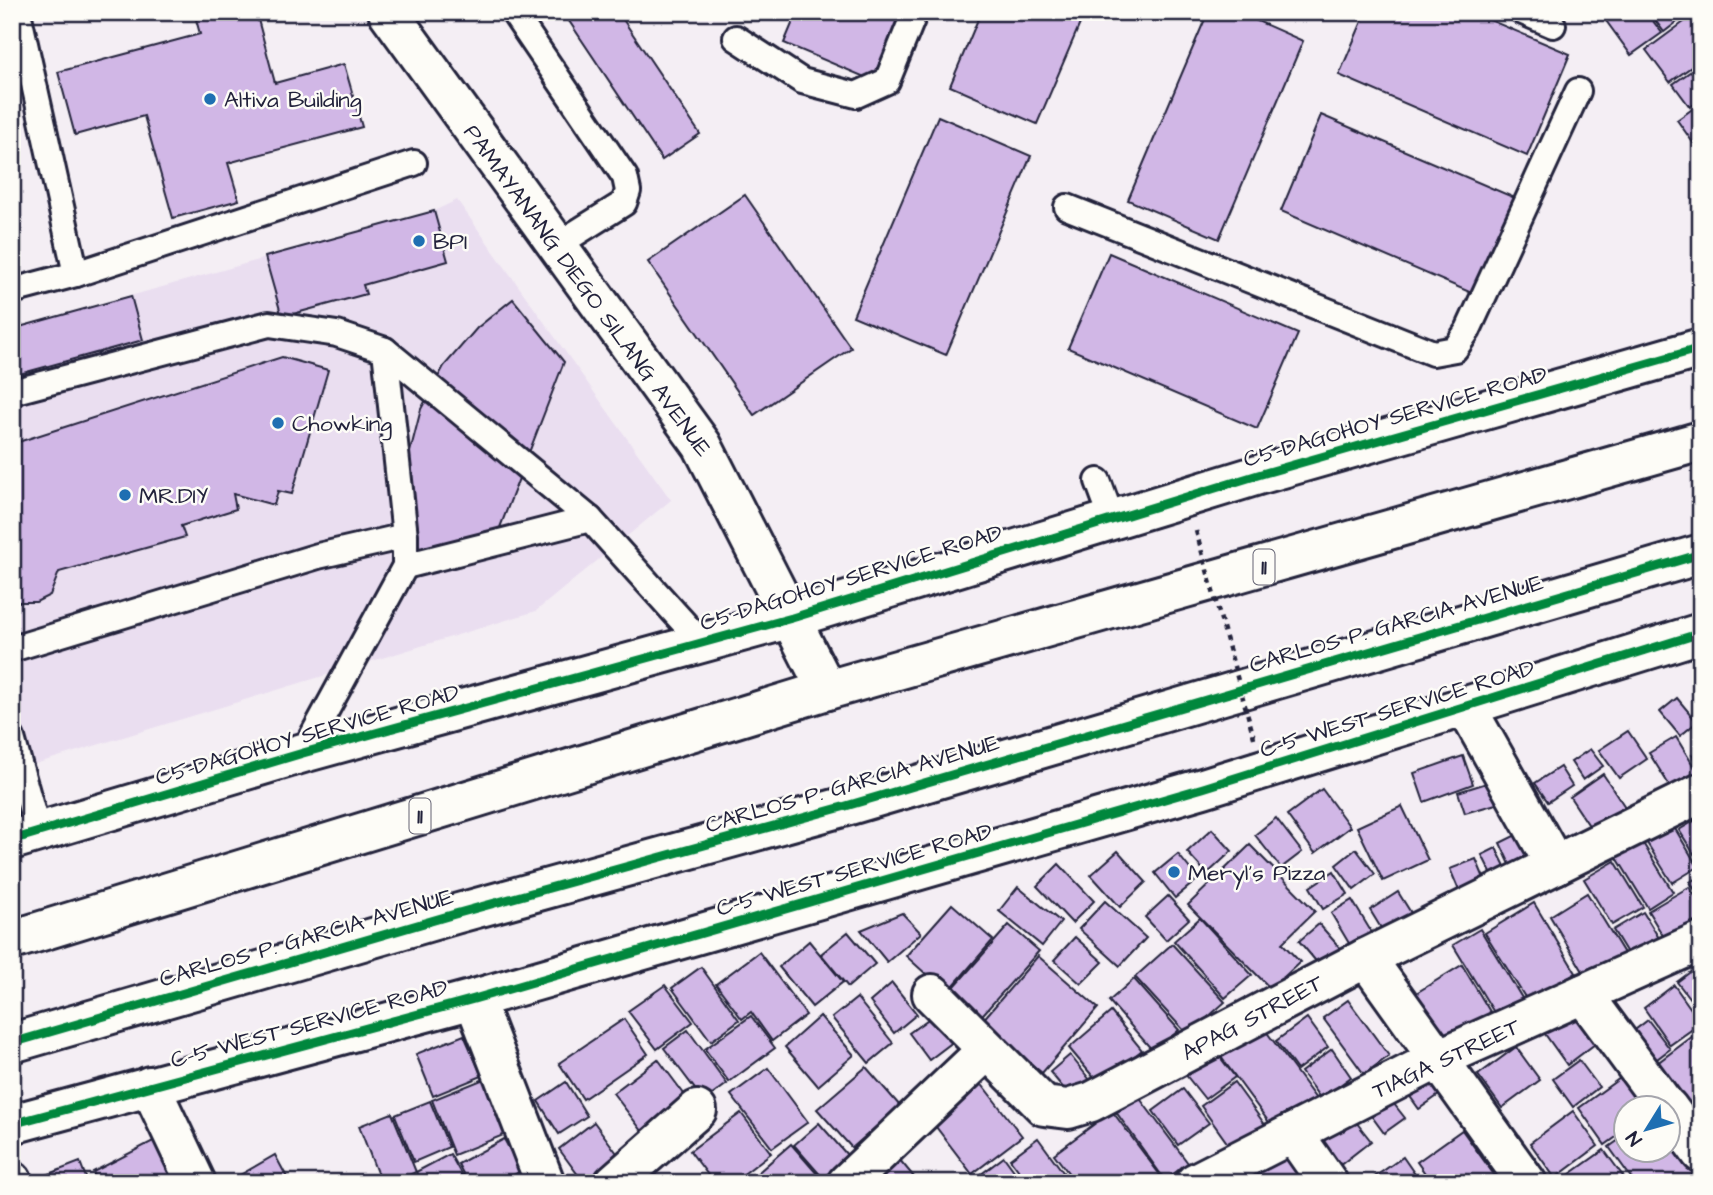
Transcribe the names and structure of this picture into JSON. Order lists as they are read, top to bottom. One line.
{"streets":{"street":["PAMAYANANG DIEGO SILANG AVENUE","C5-DAGOHOY SERVICE ROAD","11","CARLOS P. GARCIA AVENUE","C-5 WEST SERVICE ROAD","APAG STREET","TIAGA STREET"]},"crossings":[["PAMAYANANG DIEGO SILANG AVENUE","C5-DAGOHOY SERVICE ROAD"],["PAMAYANANG DIEGO SILANG AVENUE","11"]],"places":["Altiva Building","BPI","Chowking","MR.DIY","Meryl's Pizza"],"north":"bottom left"}
